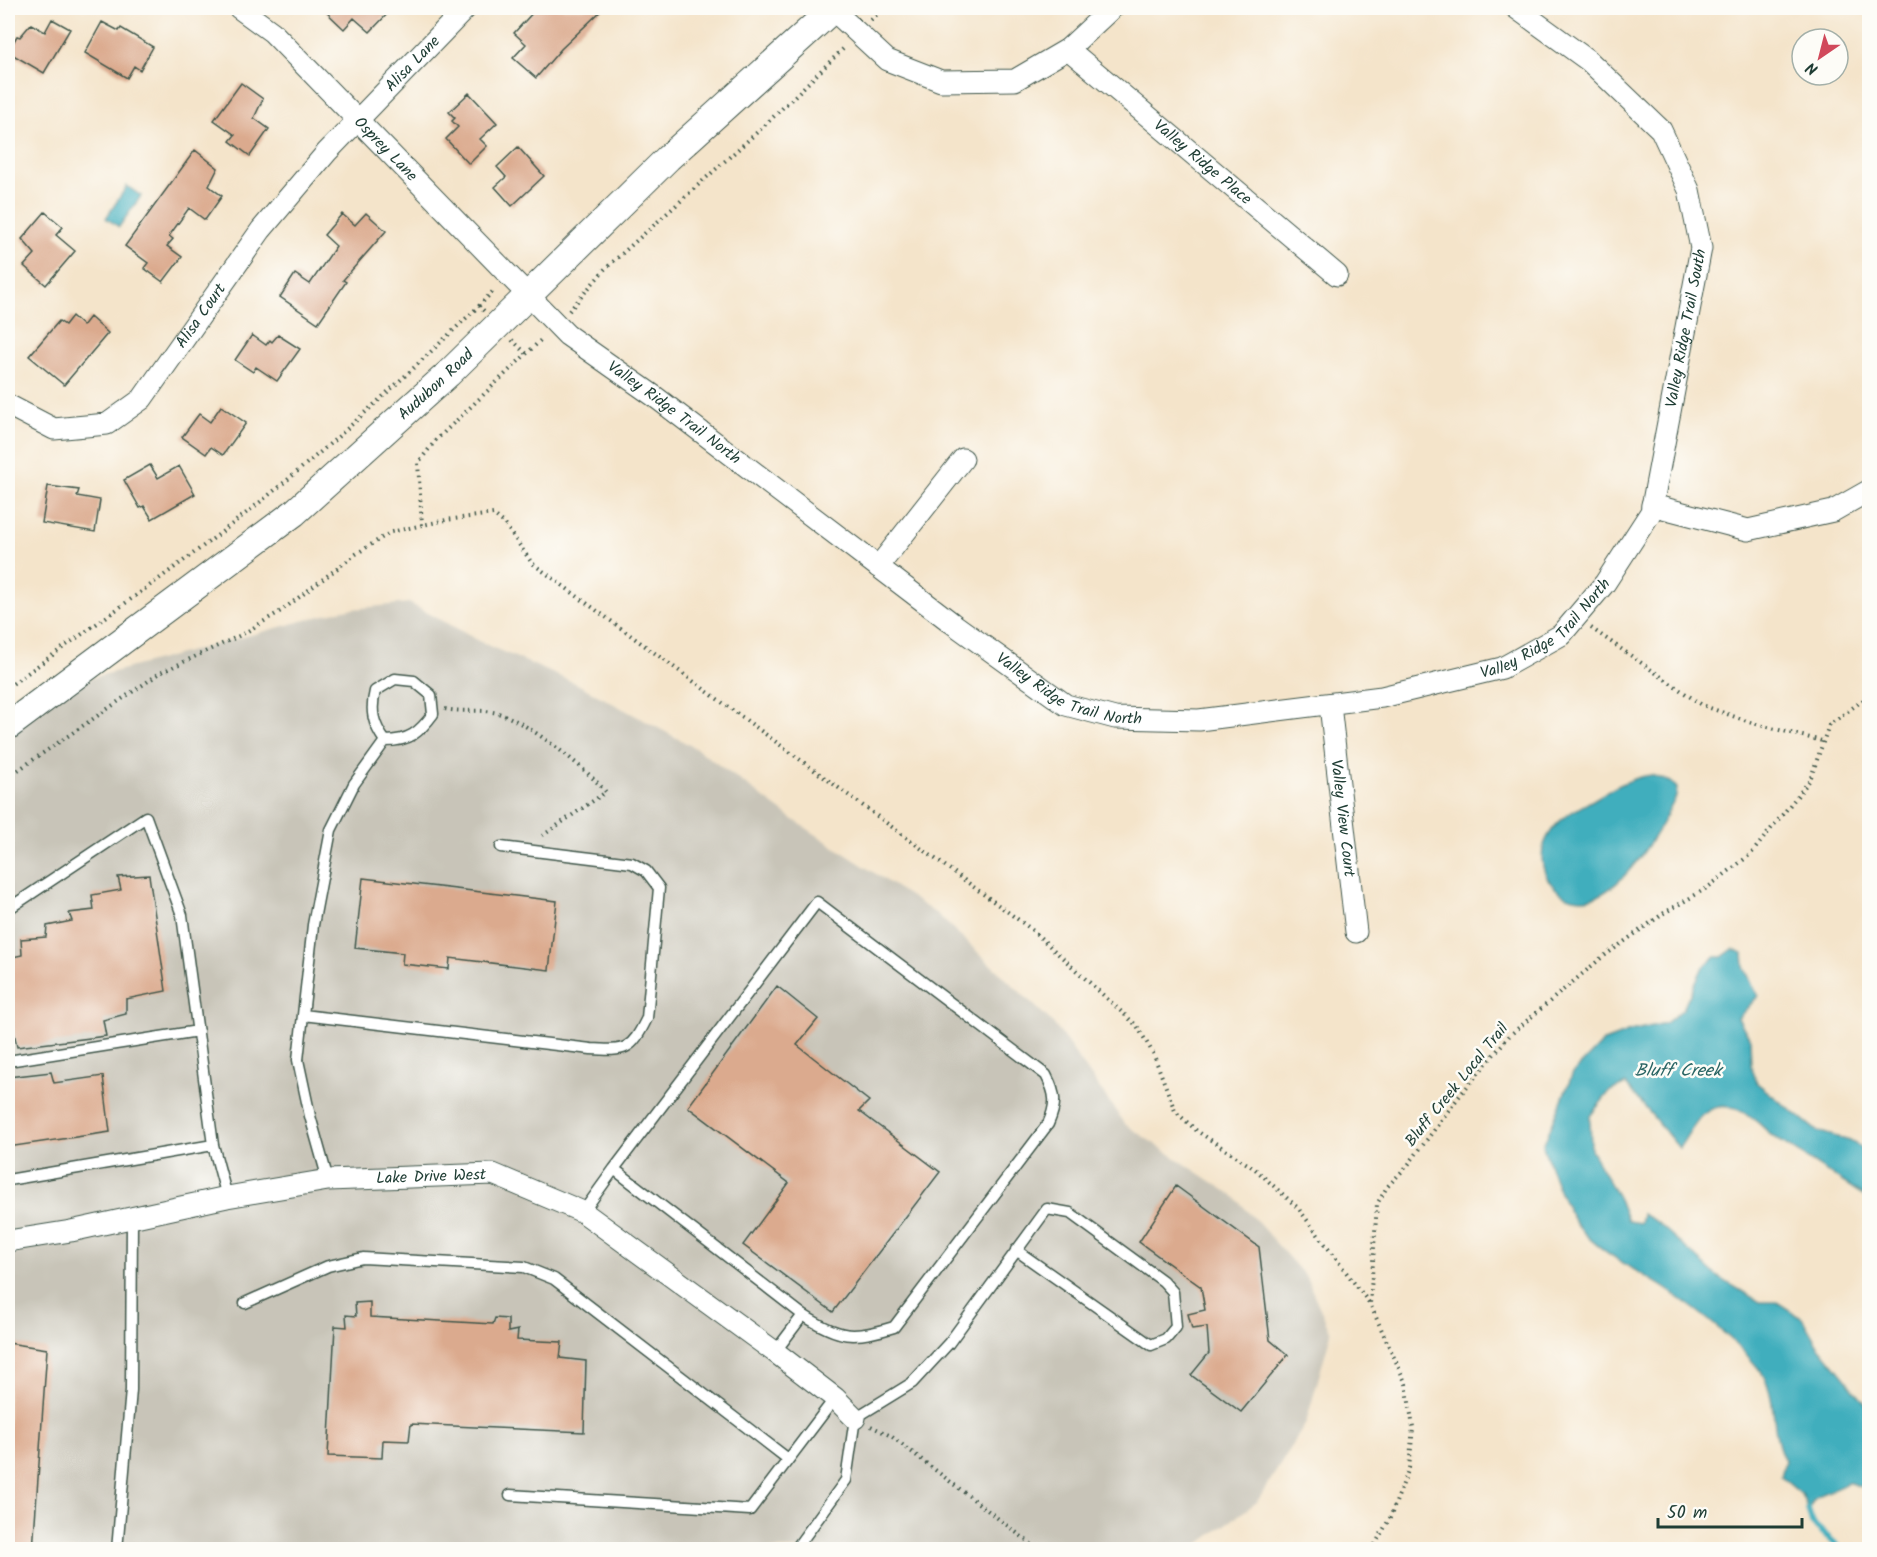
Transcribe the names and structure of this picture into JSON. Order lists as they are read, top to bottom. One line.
{"streets":{"street":["Alisa Lane","Osprey Lane","Valley Ridge Place","Alisa Court","Valley Ridge Trail South","Audubon Road","Valley Ridge Trail North","Valley View Court","Lake Drive West"],"path":["Bluff Creek Local Trail"]},"crossings":[["Alisa Lane","Osprey Lane"],["Alisa Lane","Alisa Court"],["Osprey Lane","Alisa Court"],["Osprey Lane","Audubon Road"],["Osprey Lane","Valley Ridge Trail North"],["Valley Ridge Trail South","Valley Ridge Trail North"],["Audubon Road","Valley Ridge Trail North"],["Valley Ridge Trail North","Valley View Court"]],"water":["Bluff Creek"],"scale_bar":"50 m","north":"bottom left"}
